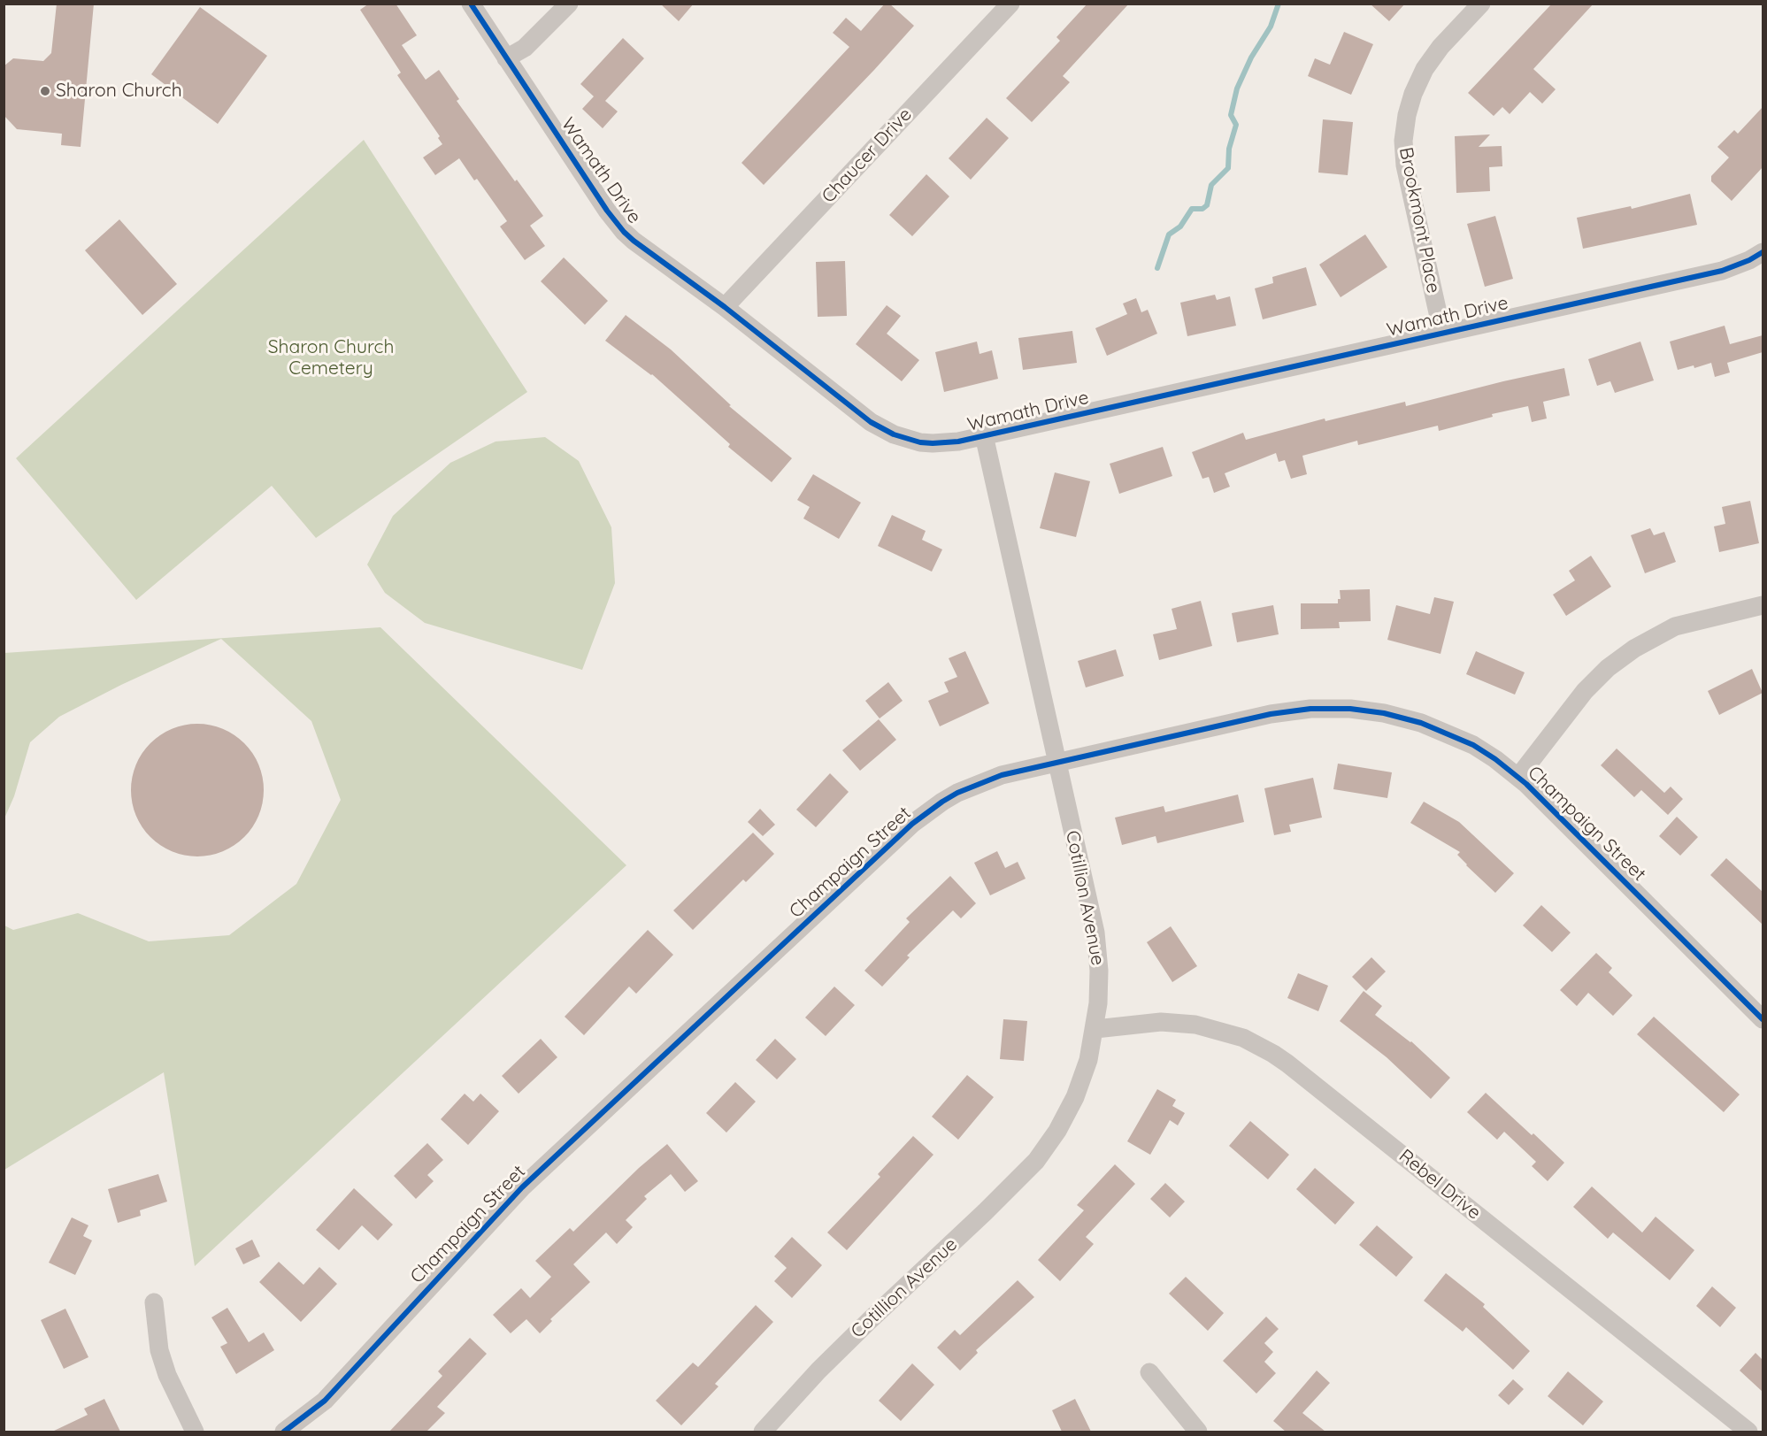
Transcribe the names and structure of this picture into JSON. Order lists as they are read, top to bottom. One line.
{"streets":{"street":["Chaucer Drive","Wamath Drive","Brookmont Place","Champaign Street","Cotillion Avenue","Rebel Drive"]},"crossings":[["Chaucer Drive","Wamath Drive"],["Wamath Drive","Brookmont Place"],["Wamath Drive","Cotillion Avenue"],["Champaign Street","Cotillion Avenue"],["Cotillion Avenue","Rebel Drive"]],"parks":["Sharon Church Cemetery"],"places":["Sharon Church"]}
